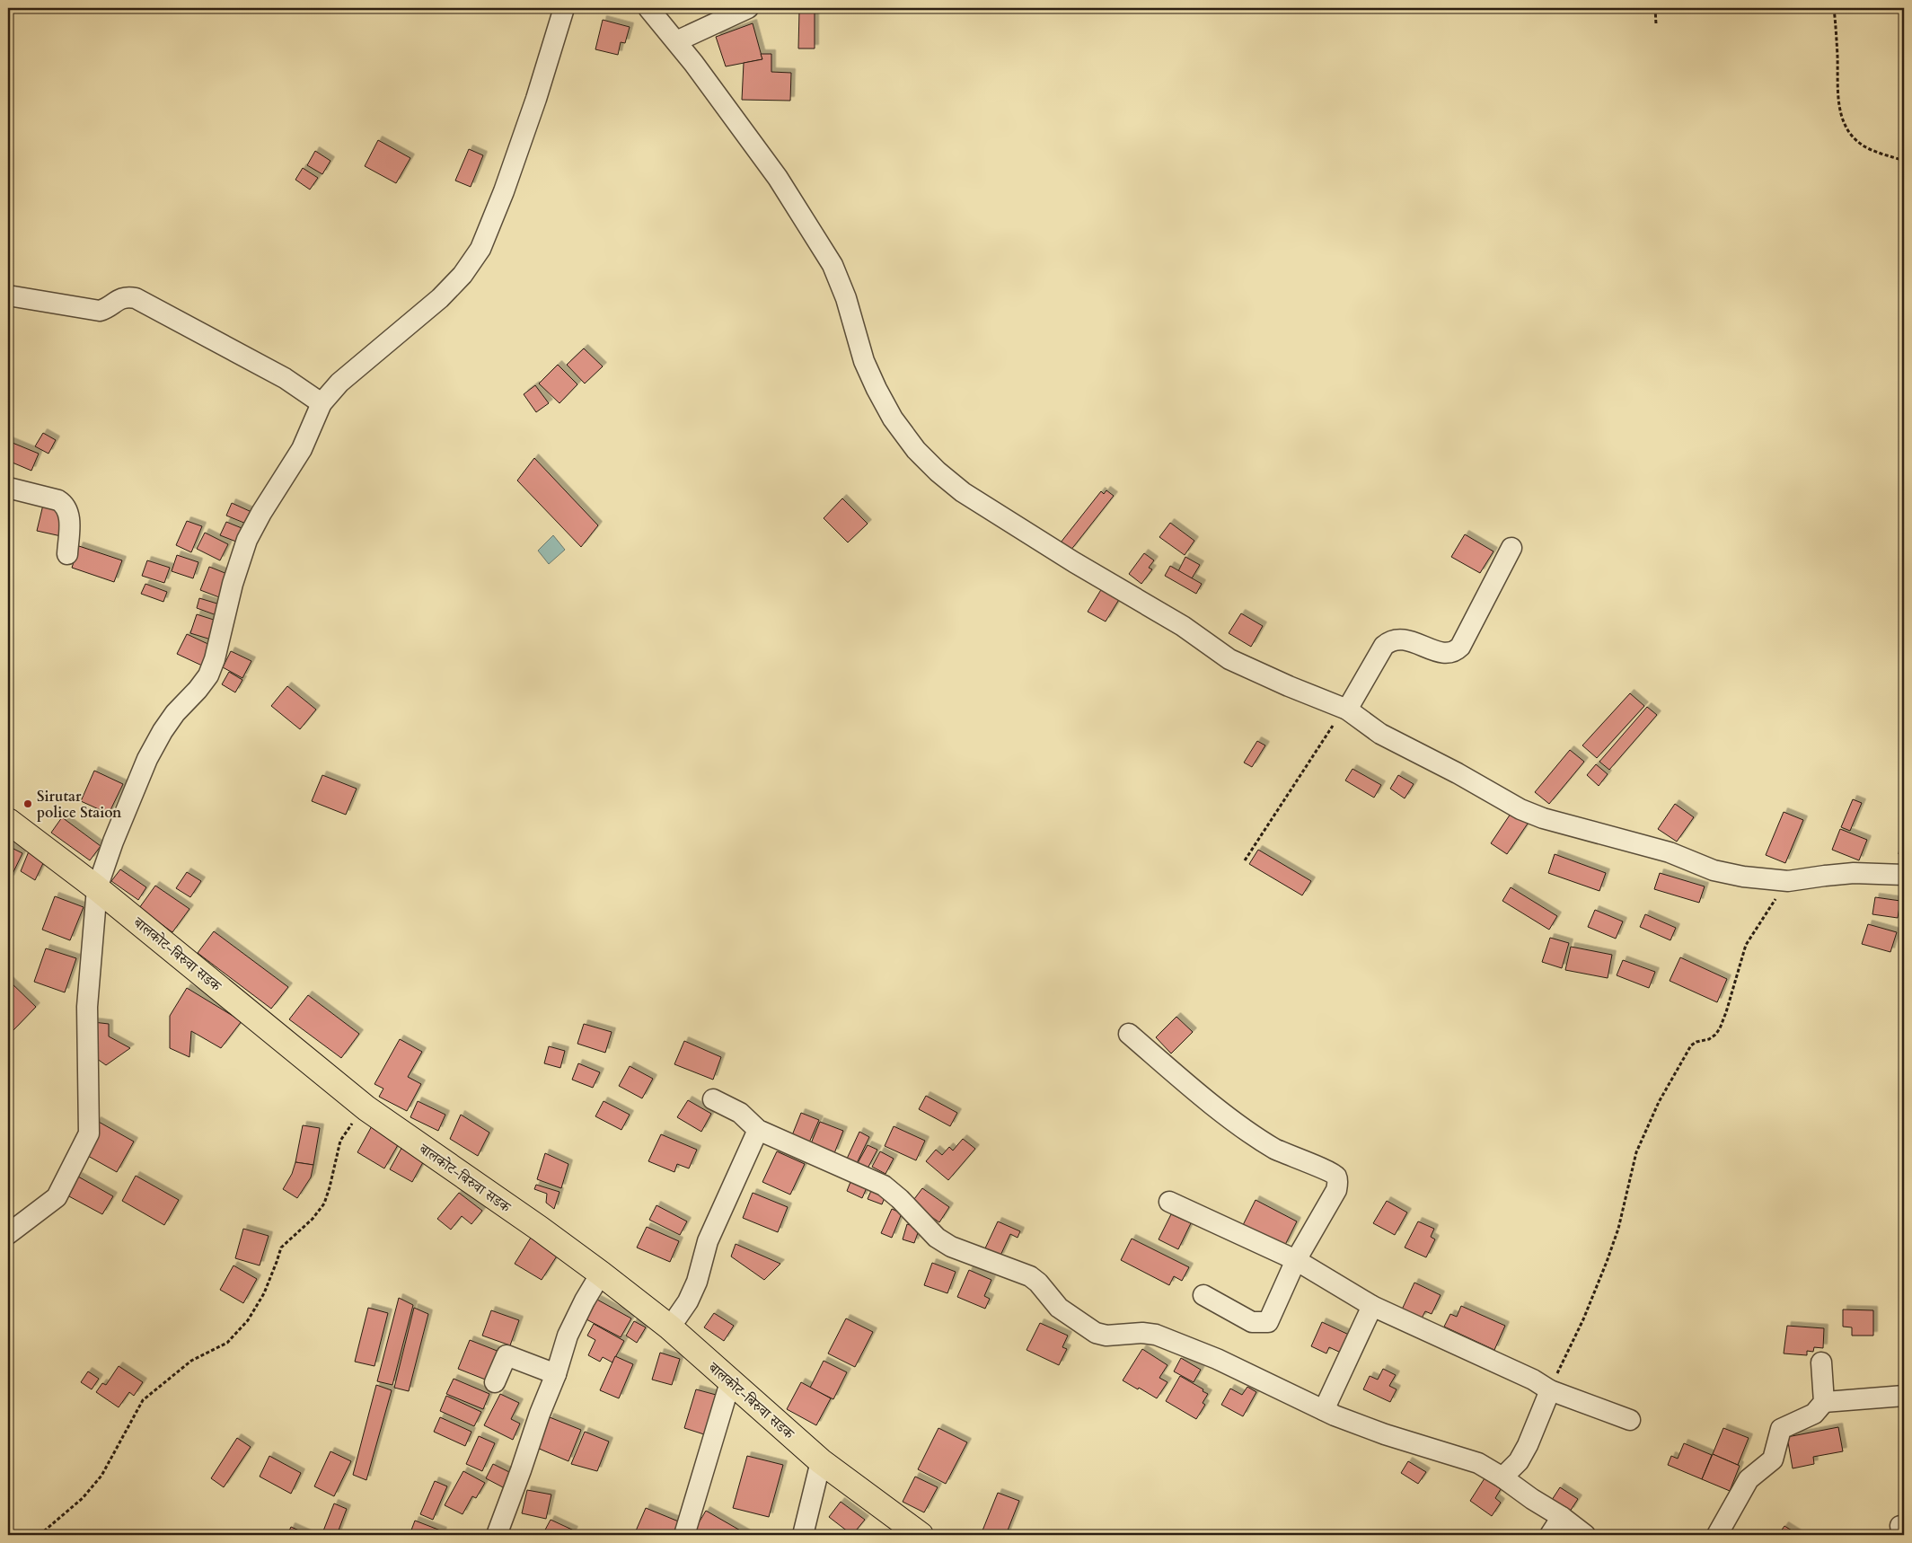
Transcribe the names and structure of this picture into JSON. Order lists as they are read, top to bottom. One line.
{"streets":{"main road":["बालकोट-बिरुवा सडक"]},"places":["Sirutar police Staion"]}
